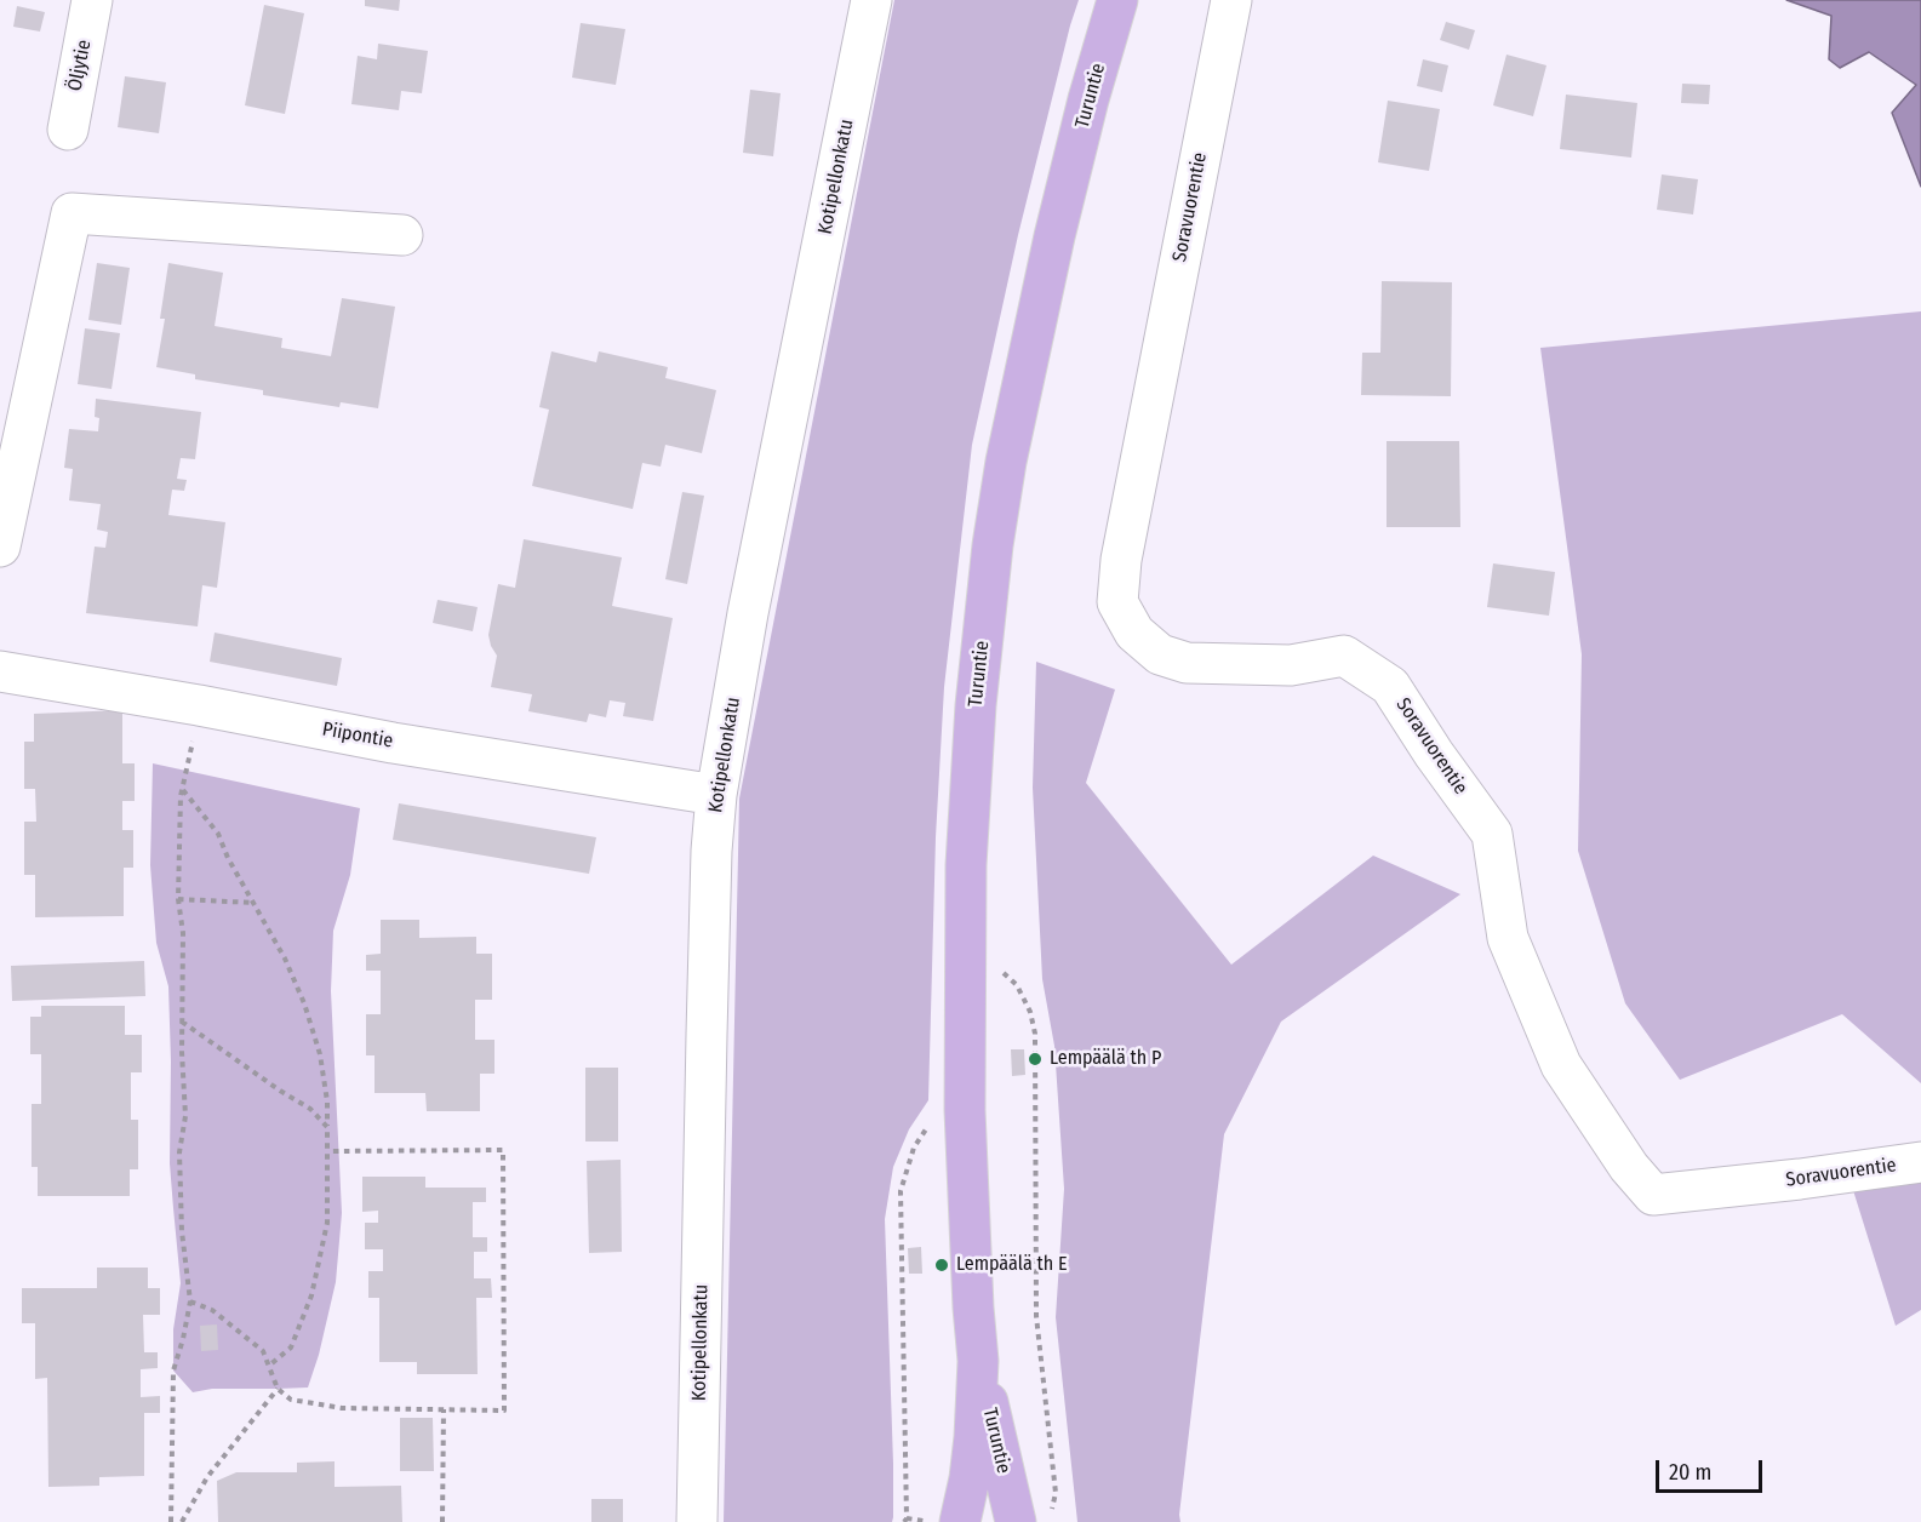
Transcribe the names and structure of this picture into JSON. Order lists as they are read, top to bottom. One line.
{"streets":{"main road":["Turuntie"],"street":["Öljytie","Kotipellonkatu","Soravuorentie","Piipontie"]},"crossings":[["Kotipellonkatu","Piipontie"]],"places":["Lempäälä th P","Lempäälä th E"],"scale_bar":"20 m"}
